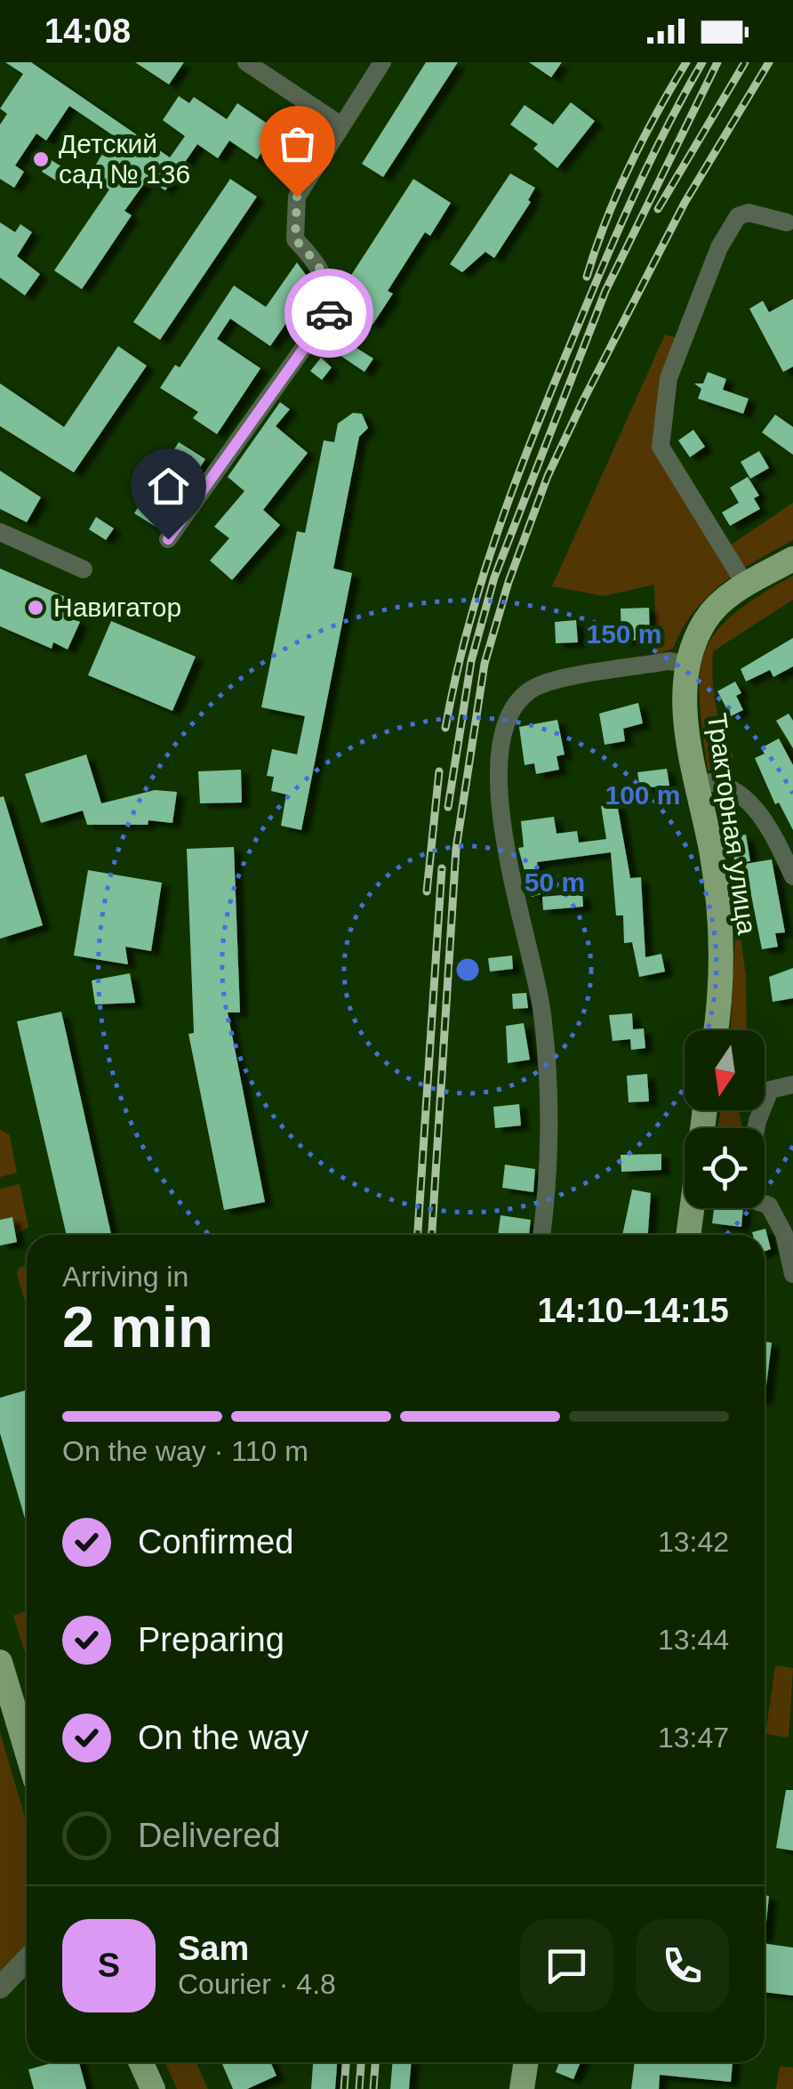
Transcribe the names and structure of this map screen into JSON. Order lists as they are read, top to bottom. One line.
{"streets":{"main road":["Тракторная улица"]},"places":["Детский сад № 136","Навигатор"],"north":"bottom","page":{"status":"14:08","heading":["2 min","Arriving in","14:10–14:15"],"panel":["Sam","Courier · 4.8"],"bar":"On the way · 110 m","list":[["Confirmed","13:42"],["Preparing","13:44"],["On the way","13:47"],"Delivered"],"round":"S"},"rings":["150 m","100 m","50 m"]}
